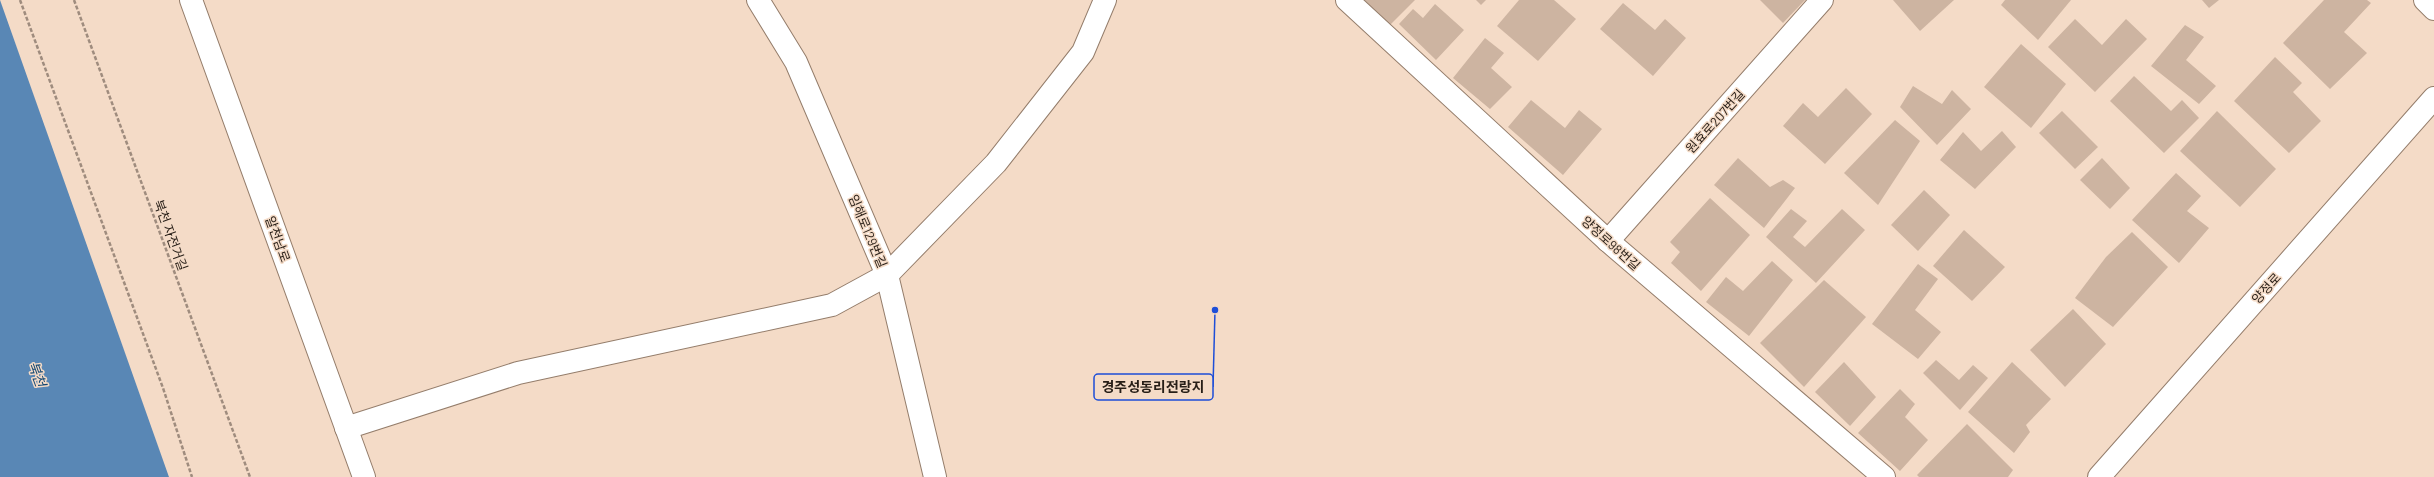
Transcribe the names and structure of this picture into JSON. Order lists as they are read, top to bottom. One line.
{"streets":{"street":["원효로207번길","임해로129번길","알천남로","양정로98번길","양정로"],"path":["북천 자전거길"]},"crossings":[["원효로207번길","양정로98번길"]],"water":["북천"],"places":["경주성동리전랑지"]}
